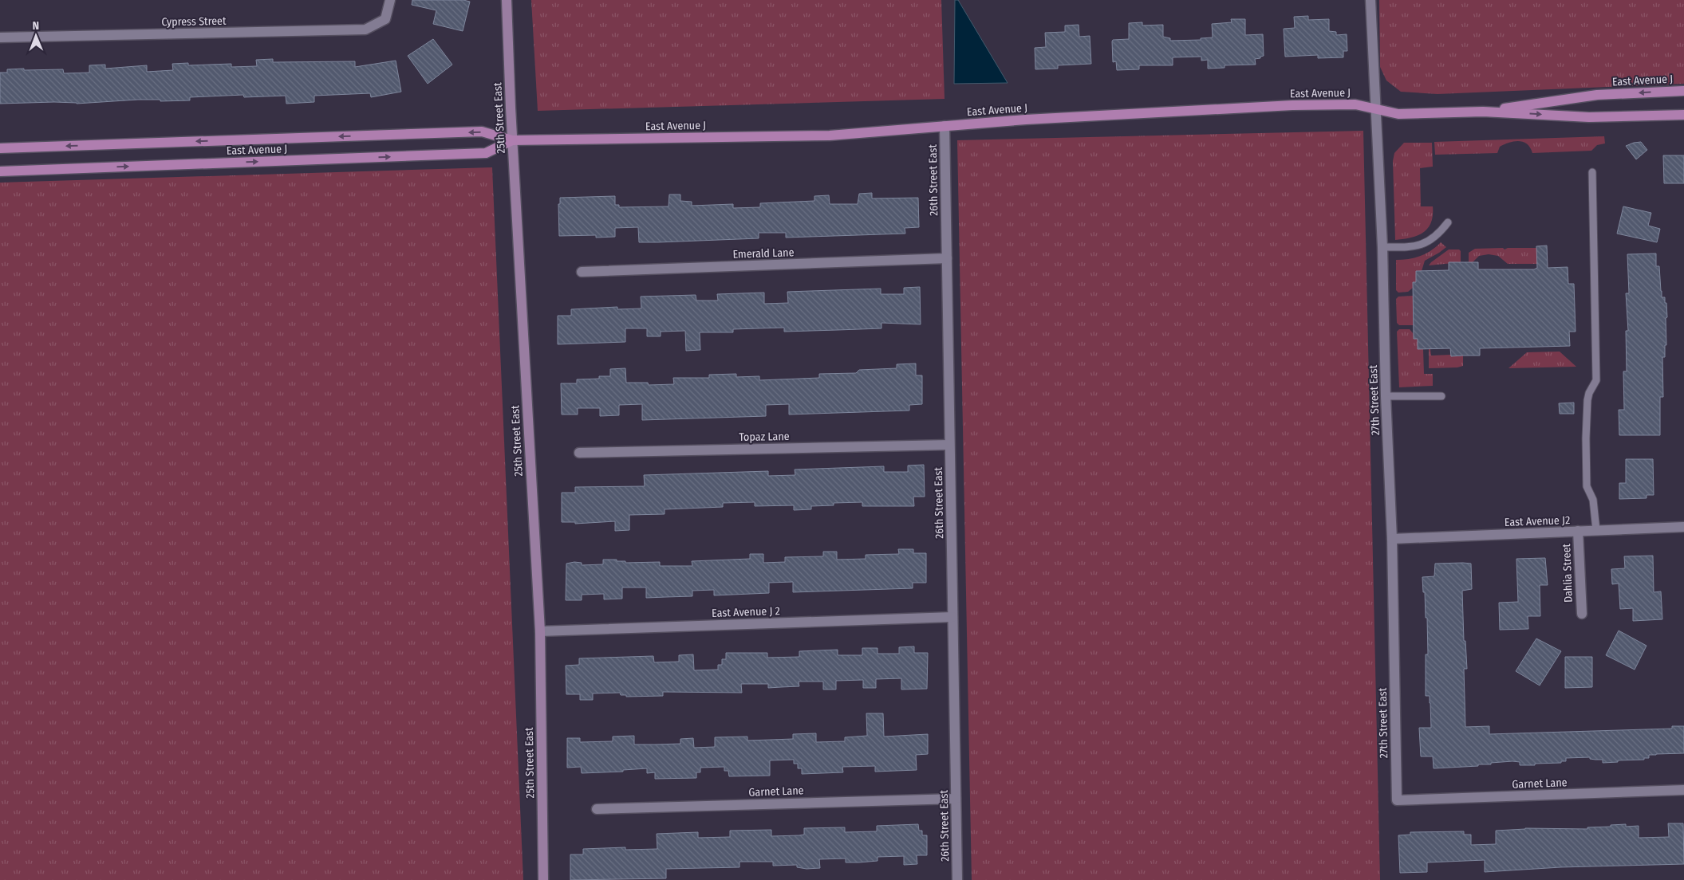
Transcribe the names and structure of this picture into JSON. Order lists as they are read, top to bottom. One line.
{"streets":{"main road":["East Avenue J"],"street":["Cypress Street","25th Street East","26th Street East","Emerald Lane","27th Street East","Topaz Lane","East Avenue J2","Dahlia Street","East Avenue J 2","Garnet Lane"]},"crossings":[["East Avenue J","25th Street East"],["East Avenue J","26th Street East"],["East Avenue J","27th Street East"],["25th Street East","East Avenue J 2"],["26th Street East","Emerald Lane"],["26th Street East","Topaz Lane"],["26th Street East","East Avenue J 2"],["26th Street East","Garnet Lane"],["27th Street East","East Avenue J2"],["27th Street East","Garnet Lane"],["East Avenue J2","Dahlia Street"]],"north":"top"}
